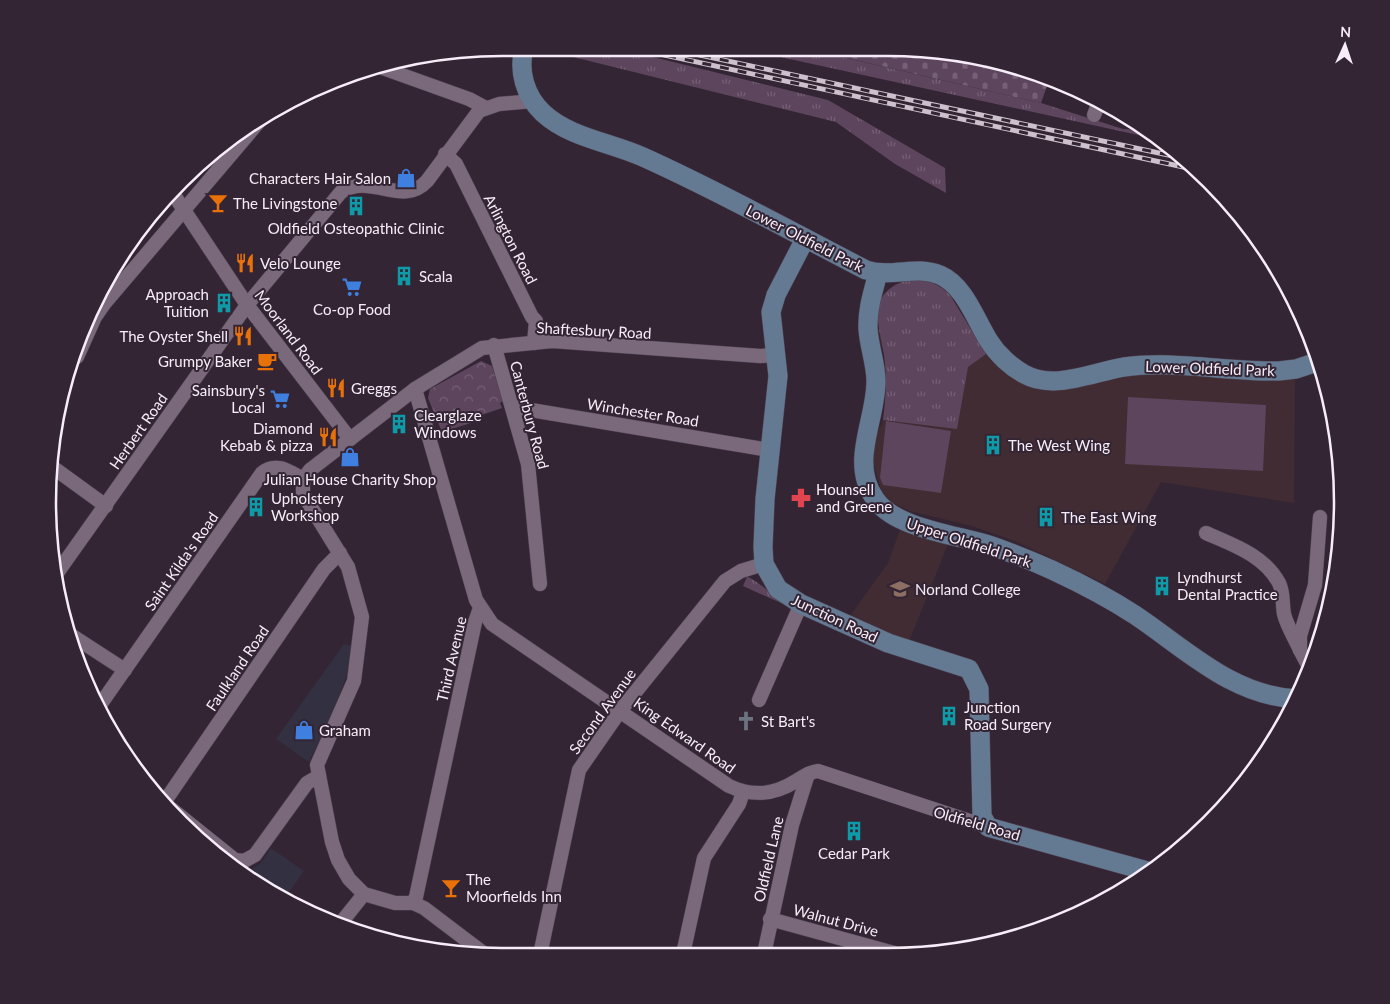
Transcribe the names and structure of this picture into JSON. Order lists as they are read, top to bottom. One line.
{"streets":{"street":["Lower Oldfield Park","Arlington Road","Shaftesbury Road","Moorland Road","Winchester Road","Canterbury Road","Herbert Road","Upper Oldfield Park","Saint Kilda's Road","Junction Road","Third Avenue","Faulkland Road","Second Avenue","King Edward Road","Oldfield Road","Oldfield Lane","Walnut Drive"]},"crossings":[["Lower Oldfield Park","Upper Oldfield Park"],["Lower Oldfield Park","Junction Road"],["Arlington Road","Shaftesbury Road"],["Arlington Road","Herbert Road"],["Shaftesbury Road","Moorland Road"],["Shaftesbury Road","Canterbury Road"],["Shaftesbury Road","Saint Kilda's Road"],["Shaftesbury Road","Junction Road"],["Shaftesbury Road","Third Avenue"],["Moorland Road","Herbert Road"],["Winchester Road","Canterbury Road"],["Winchester Road","Junction Road"],["Junction Road","Second Avenue"],["Junction Road","Oldfield Road"],["Third Avenue","King Edward Road"],["Second Avenue","King Edward Road"],["King Edward Road","Oldfield Road"],["King Edward Road","Oldfield Lane"],["Oldfield Road","Oldfield Lane"],["Oldfield Lane","Walnut Drive"]],"places":{"shop":["Characters Hair Salon","Julian House Charity Shop","Graham"],"bar":["The Livingstone","The Moorfields Inn"],"building":["Oldfield Osteopathic Clinic","Scala","Approach Tuition","Clearglaze Windows","The West Wing","Upholstery Workshop","The East Wing","Lyndhurst Dental Practice","Junction Road Surgery","Cedar Park"],"restaurant":["Velo Lounge","The Oyster Shell","Greggs","Diamond Kebab & pizza"],"supermarket":["Co-op Food","Sainsbury's Local"],"cafe":["Grumpy Baker"],"pharmacy":["Hounsell and Greene"],"school or university":["Norland College"],"church":["St Bart's"]},"north":"top"}
